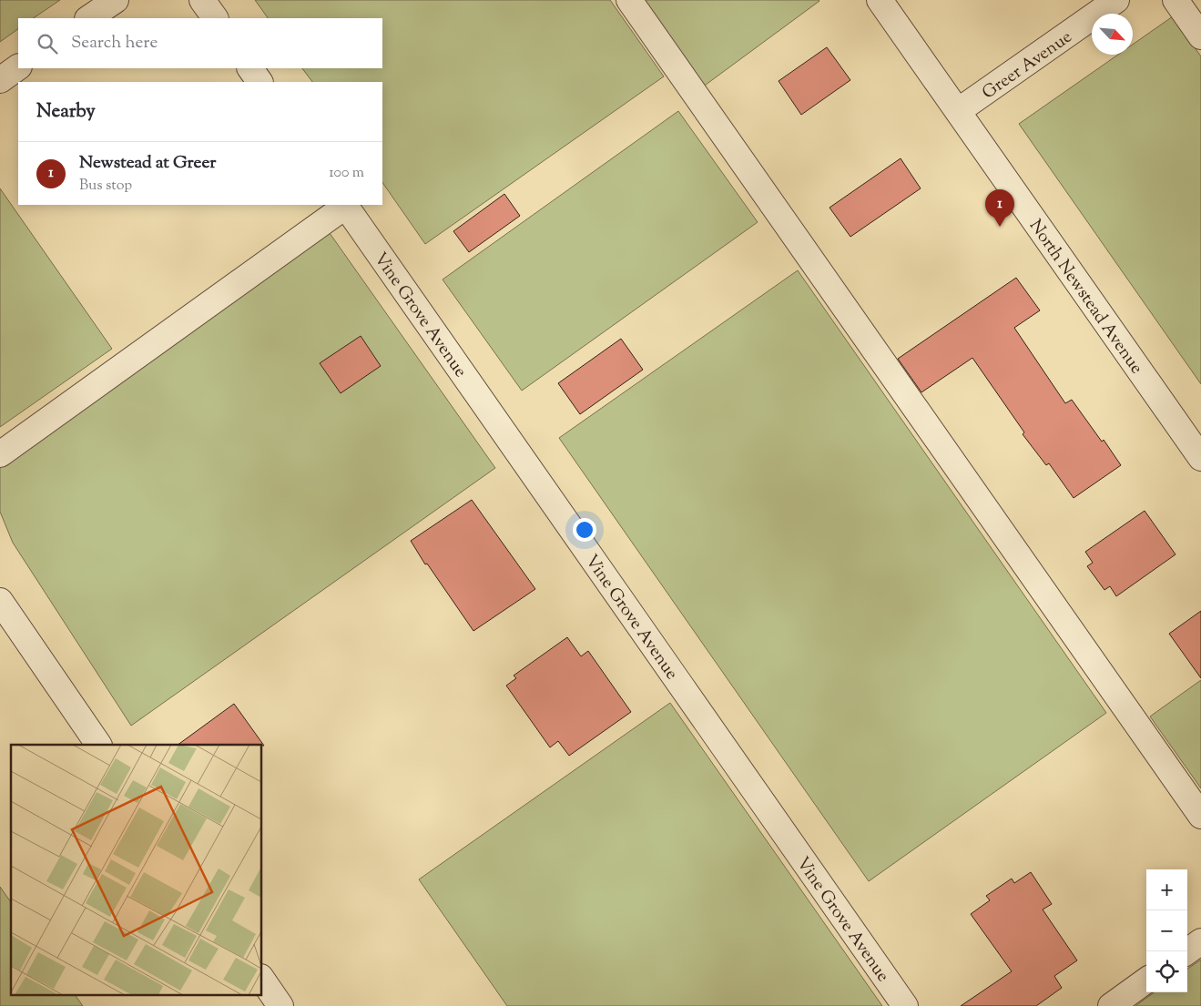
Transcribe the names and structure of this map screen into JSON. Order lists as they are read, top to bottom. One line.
{"streets":{"street":["Greer Avenue","North Newstead Avenue","Vine Grove Avenue"]},"crossings":[["Greer Avenue","North Newstead Avenue"]],"north":"bottom right","page":{"search":"Search here","heading":"Nearby","list":[{"mark":"1","name":"Newstead at Greer","note":"Bus stop","value":"100 m"}],"pins":"1","map_buttons":["+","−"]}}
